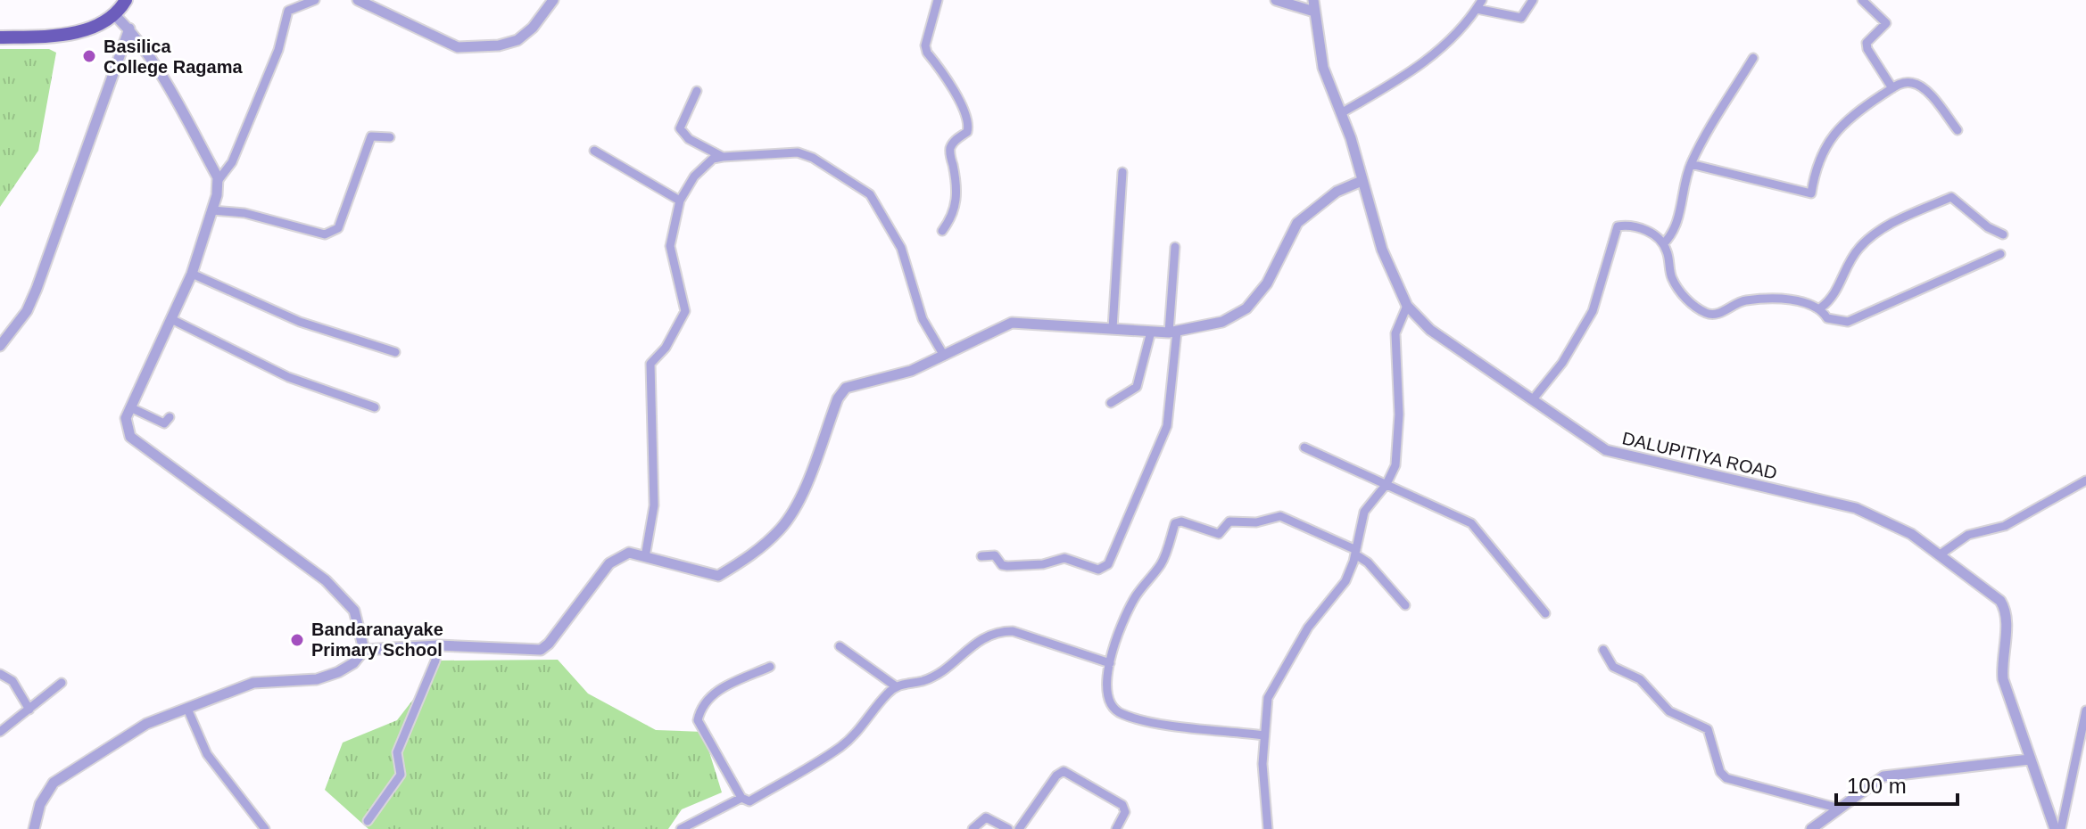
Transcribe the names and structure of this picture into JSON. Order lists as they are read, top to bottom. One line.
{"streets":{"street":["DALUPITIYA ROAD"]},"places":["Basilica College Ragama","Bandaranayake Primary School"],"scale_bar":"100 m"}
